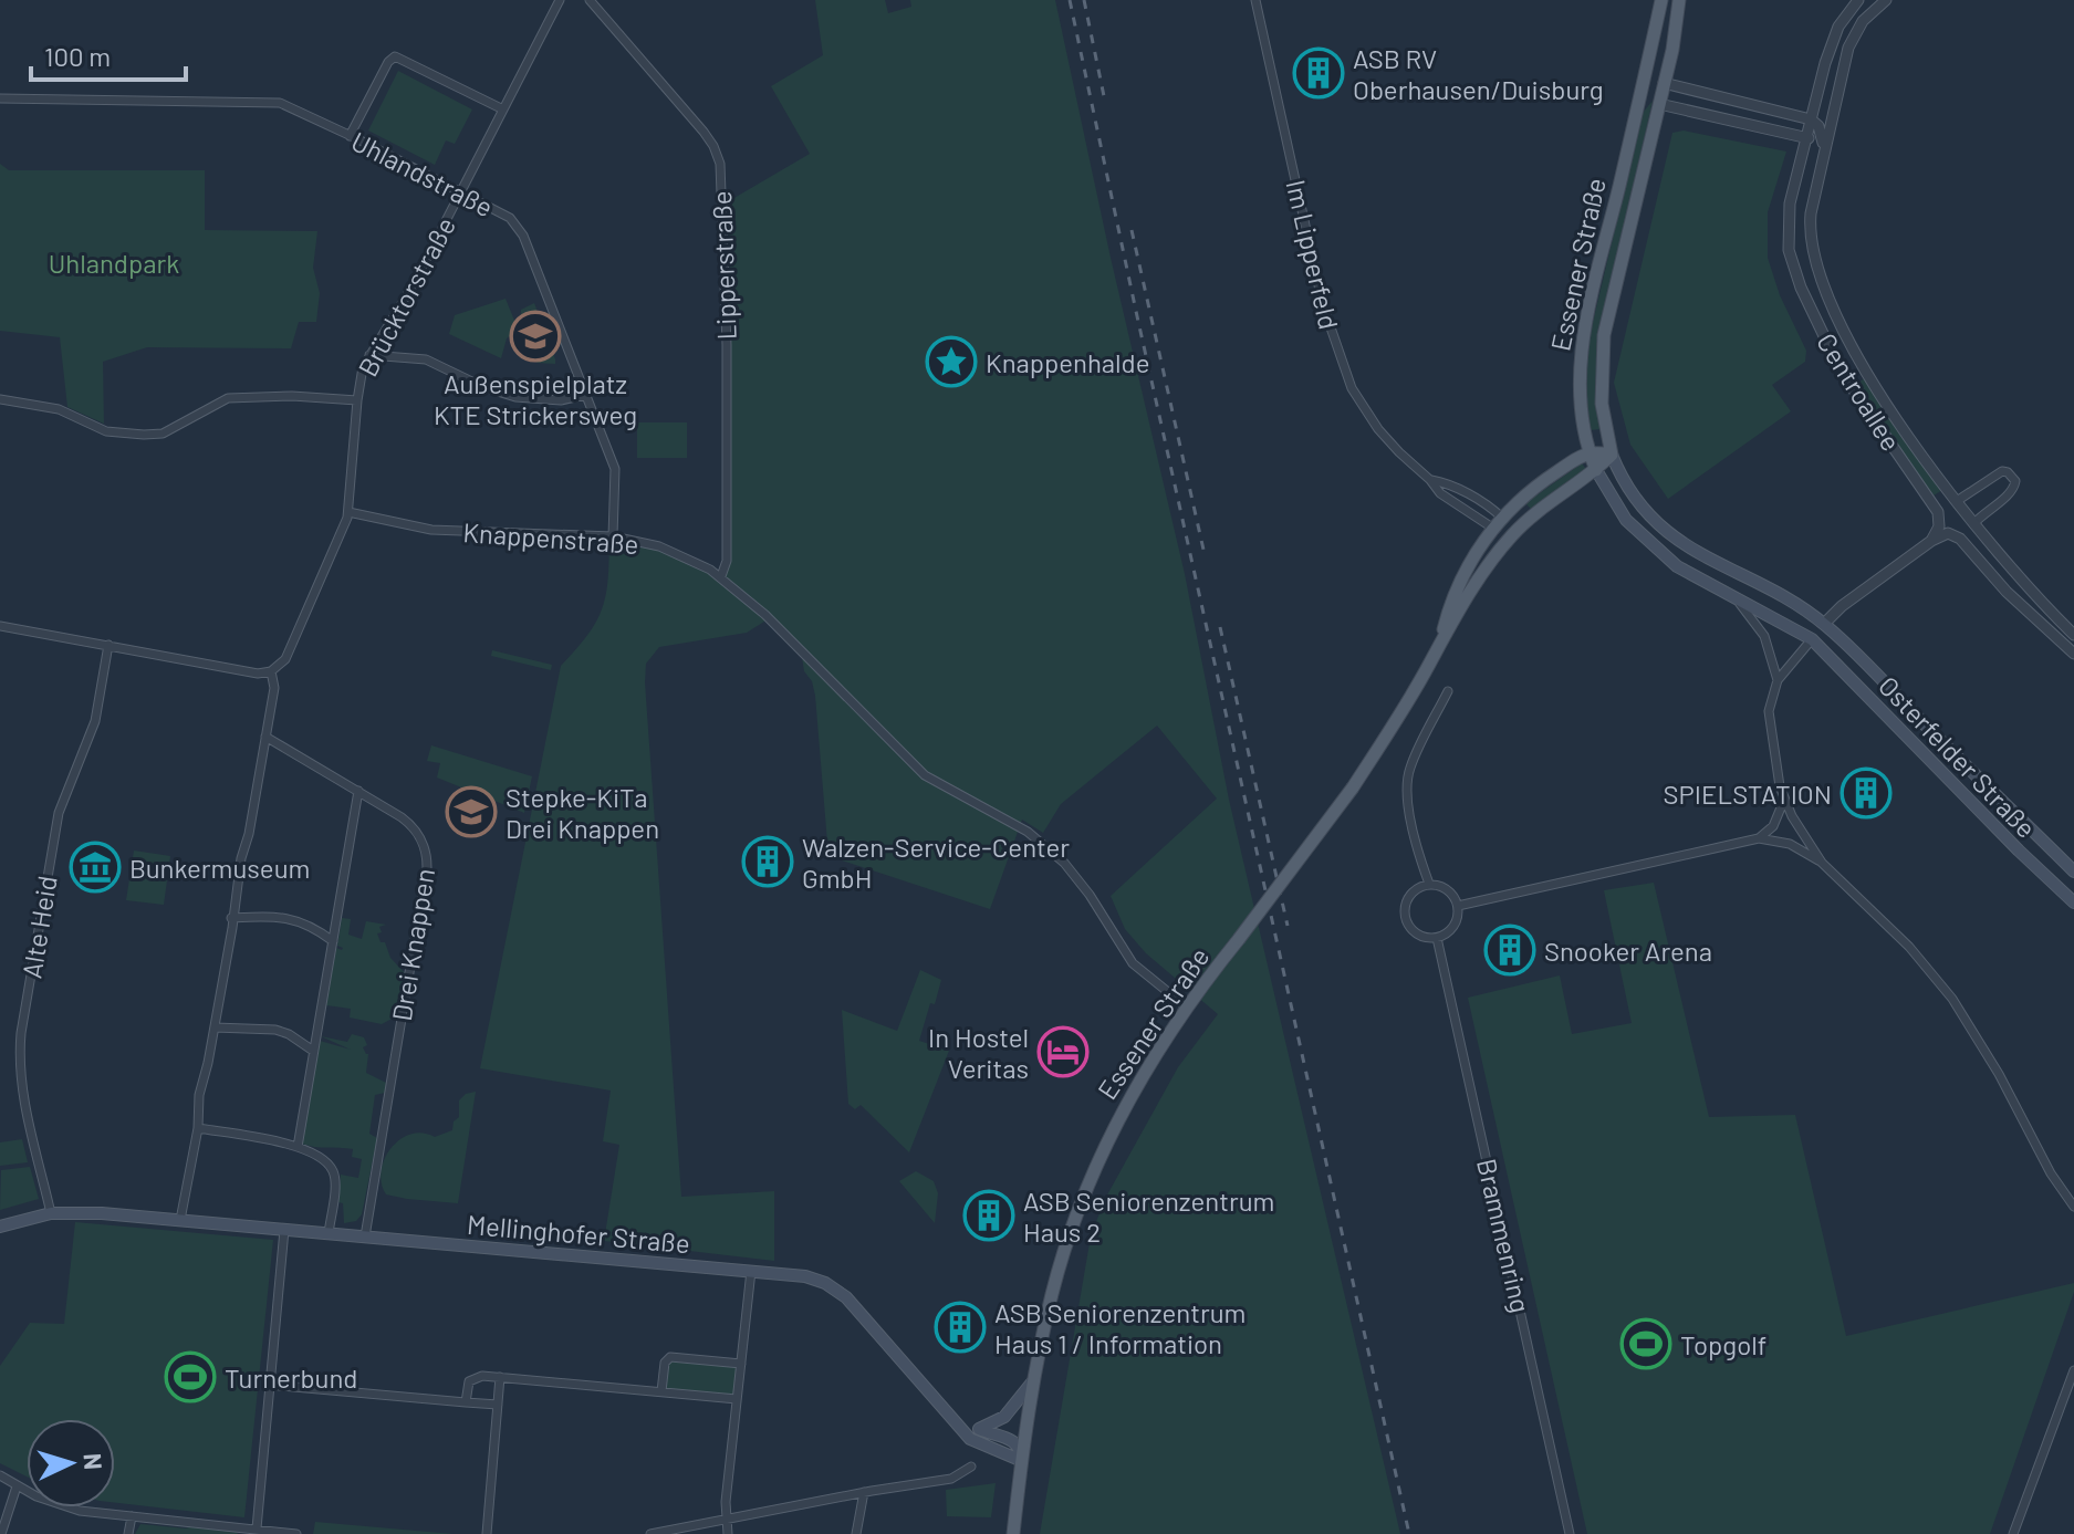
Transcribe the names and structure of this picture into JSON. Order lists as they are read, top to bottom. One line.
{"streets":{"main road":["Essener Straße","Osterfelder Straße","Mellinghofer Straße"],"street":["Uhlandstraße","Im Lipperfeld","Lipperstraße","Brücktorstraße","Centroallee","Knappenstraße","Alte Heid","Drei Knappen","Brammenring"]},"crossings":[["Uhlandstraße","Brücktorstraße"],["Uhlandstraße","Knappenstraße"],["Im Lipperfeld","Essener Straße"],["Essener Straße","Knappenstraße"],["Essener Straße","Osterfelder Straße"],["Essener Straße","Mellinghofer Straße"],["Lipperstraße","Knappenstraße"],["Brücktorstraße","Knappenstraße"],["Alte Heid","Mellinghofer Straße"],["Drei Knappen","Mellinghofer Straße"]],"parks":["Uhlandpark"],"places":{"building":["ASB RV Oberhausen/Duisburg","SPIELSTATION","Walzen-Service-Center GmbH","Snooker Arena","ASB Seniorenzentrum Haus 2","ASB Seniorenzentrum Haus 1 / Information"],"school or university":["Außenspielplatz KTE Strickersweg","Stepke-KiTa Drei Knappen"],"place":["Knappenhalde"],"museum":["Bunkermuseum"],"hotel":["In Hostel Veritas"],"sports":["Topgolf","Turnerbund"]},"scale_bar":"100 m","north":"right"}
